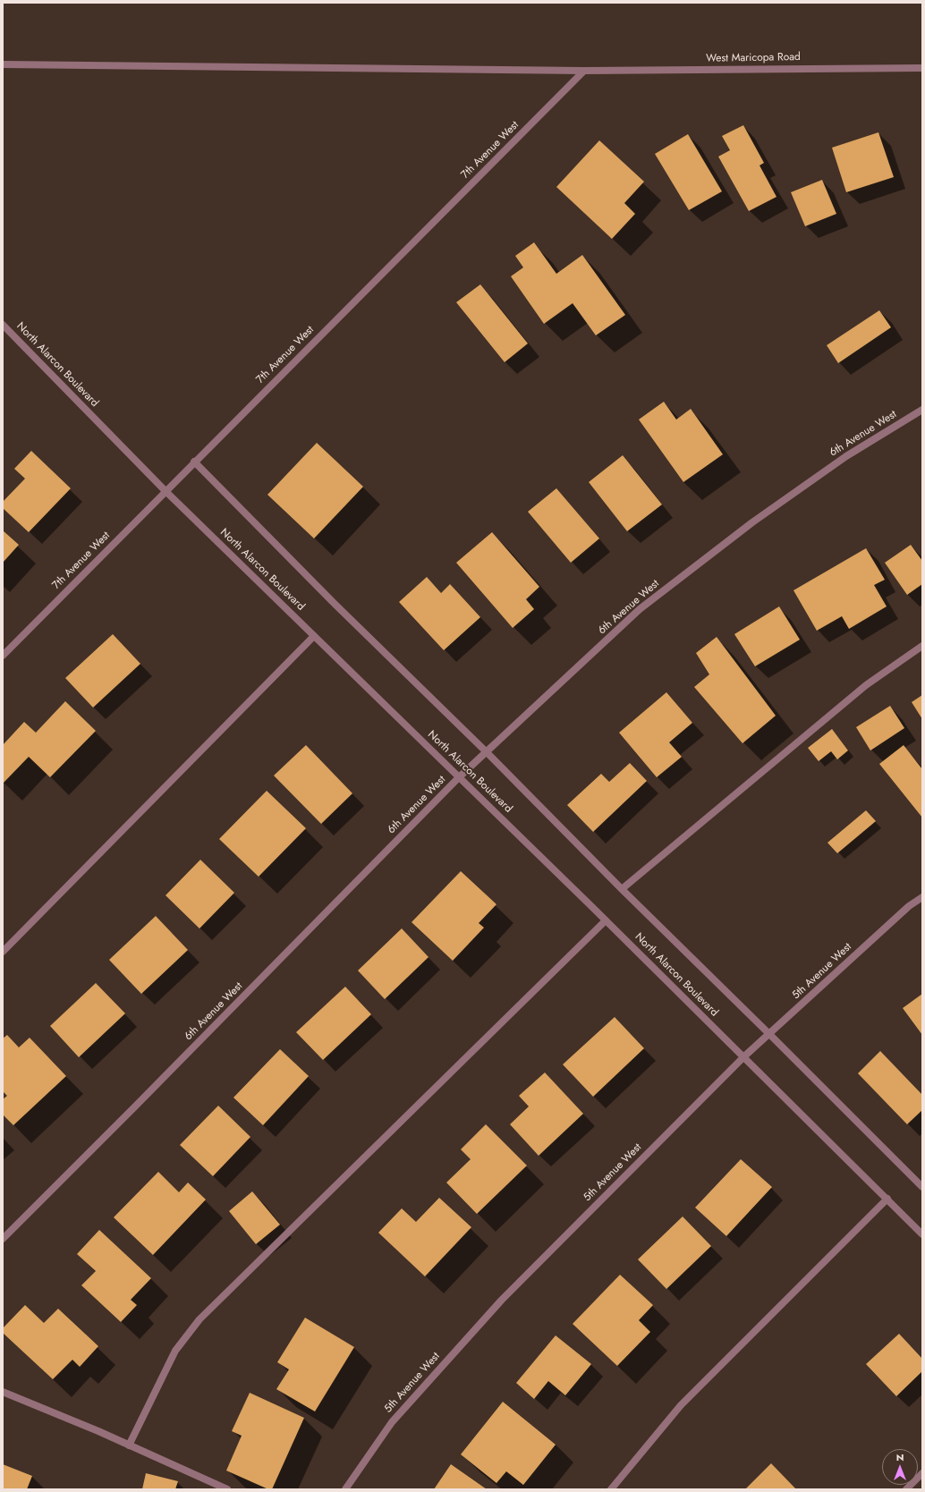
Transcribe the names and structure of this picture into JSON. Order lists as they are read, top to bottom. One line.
{"streets":{"street":["West Maricopa Road","7th Avenue West","North Alarcon Boulevard","6th Avenue West","5th Avenue West"]},"crossings":[["West Maricopa Road","7th Avenue West"],["7th Avenue West","North Alarcon Boulevard"],["North Alarcon Boulevard","6th Avenue West"],["North Alarcon Boulevard","5th Avenue West"]],"north":"top"}
